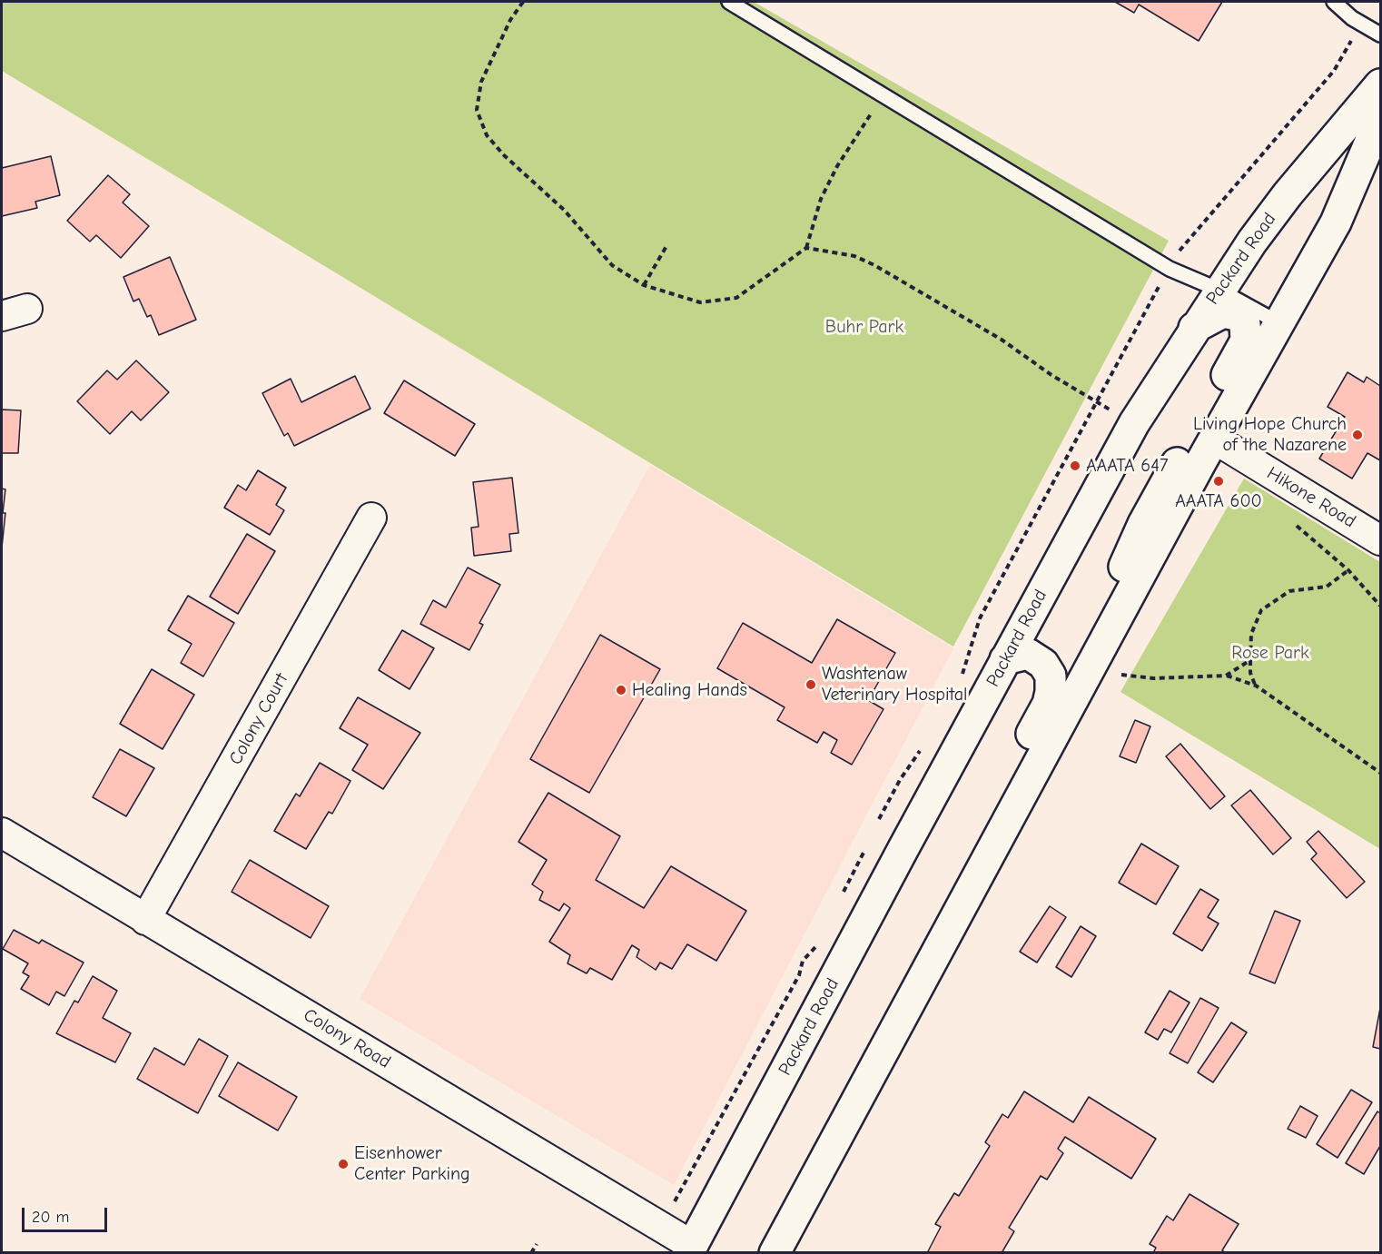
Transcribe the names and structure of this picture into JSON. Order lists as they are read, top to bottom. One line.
{"streets":{"main road":["Packard Road"],"street":["Hikone Road","Colony Court","Colony Road"]},"crossings":[["Packard Road","Colony Road"],["Colony Court","Colony Road"]],"parks":["Buhr Park","Rose Park"],"places":["Living Hope Church of the Nazarene","AAATA 647","AAATA 600","Washtenaw Veterinary Hospital","Healing Hands","Eisenhower Center Parking"],"scale_bar":"20 m"}
